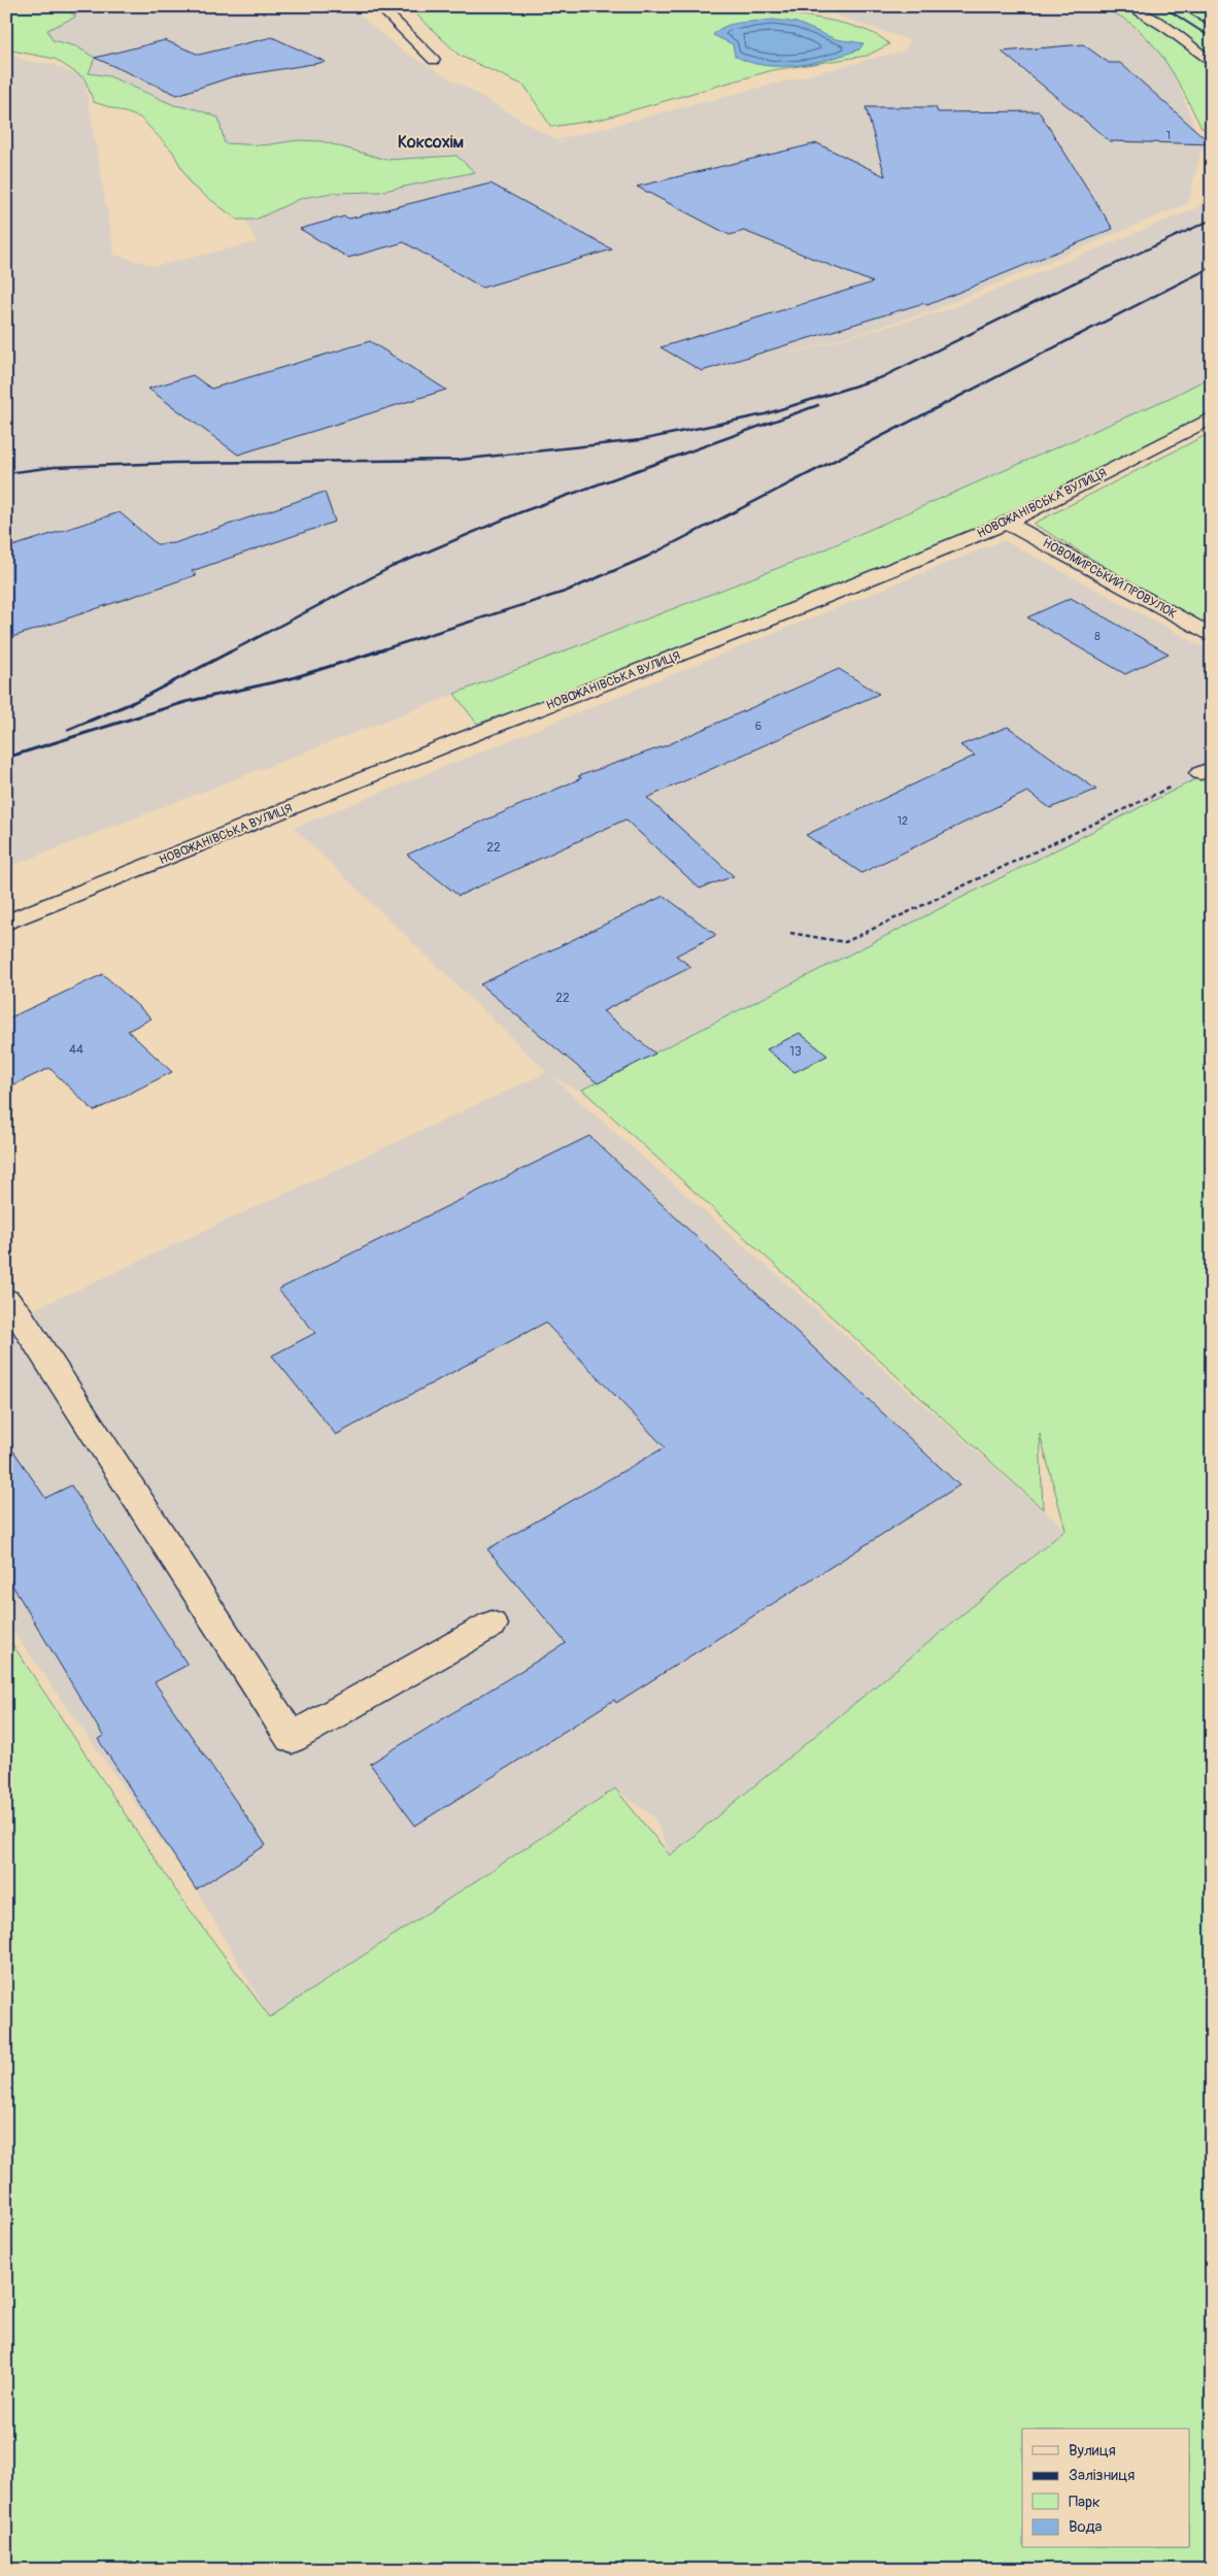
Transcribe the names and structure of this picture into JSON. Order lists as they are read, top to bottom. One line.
{"streets":{"street":["НОВОЖАНІВСЬКА ВУЛИЦЯ","НОВОМИРСЬКИЙ ПРОВУЛОК"]},"crossings":[["НОВОЖАНІВСЬКА ВУЛИЦЯ","НОВОМИРСЬКИЙ ПРОВУЛОК"]],"districts":["Коксохім"],"house_numbers":["1","8","6","12","22","22","44","13"],"legend":["Вулиця","Залізниця","Парк","Вода"]}
